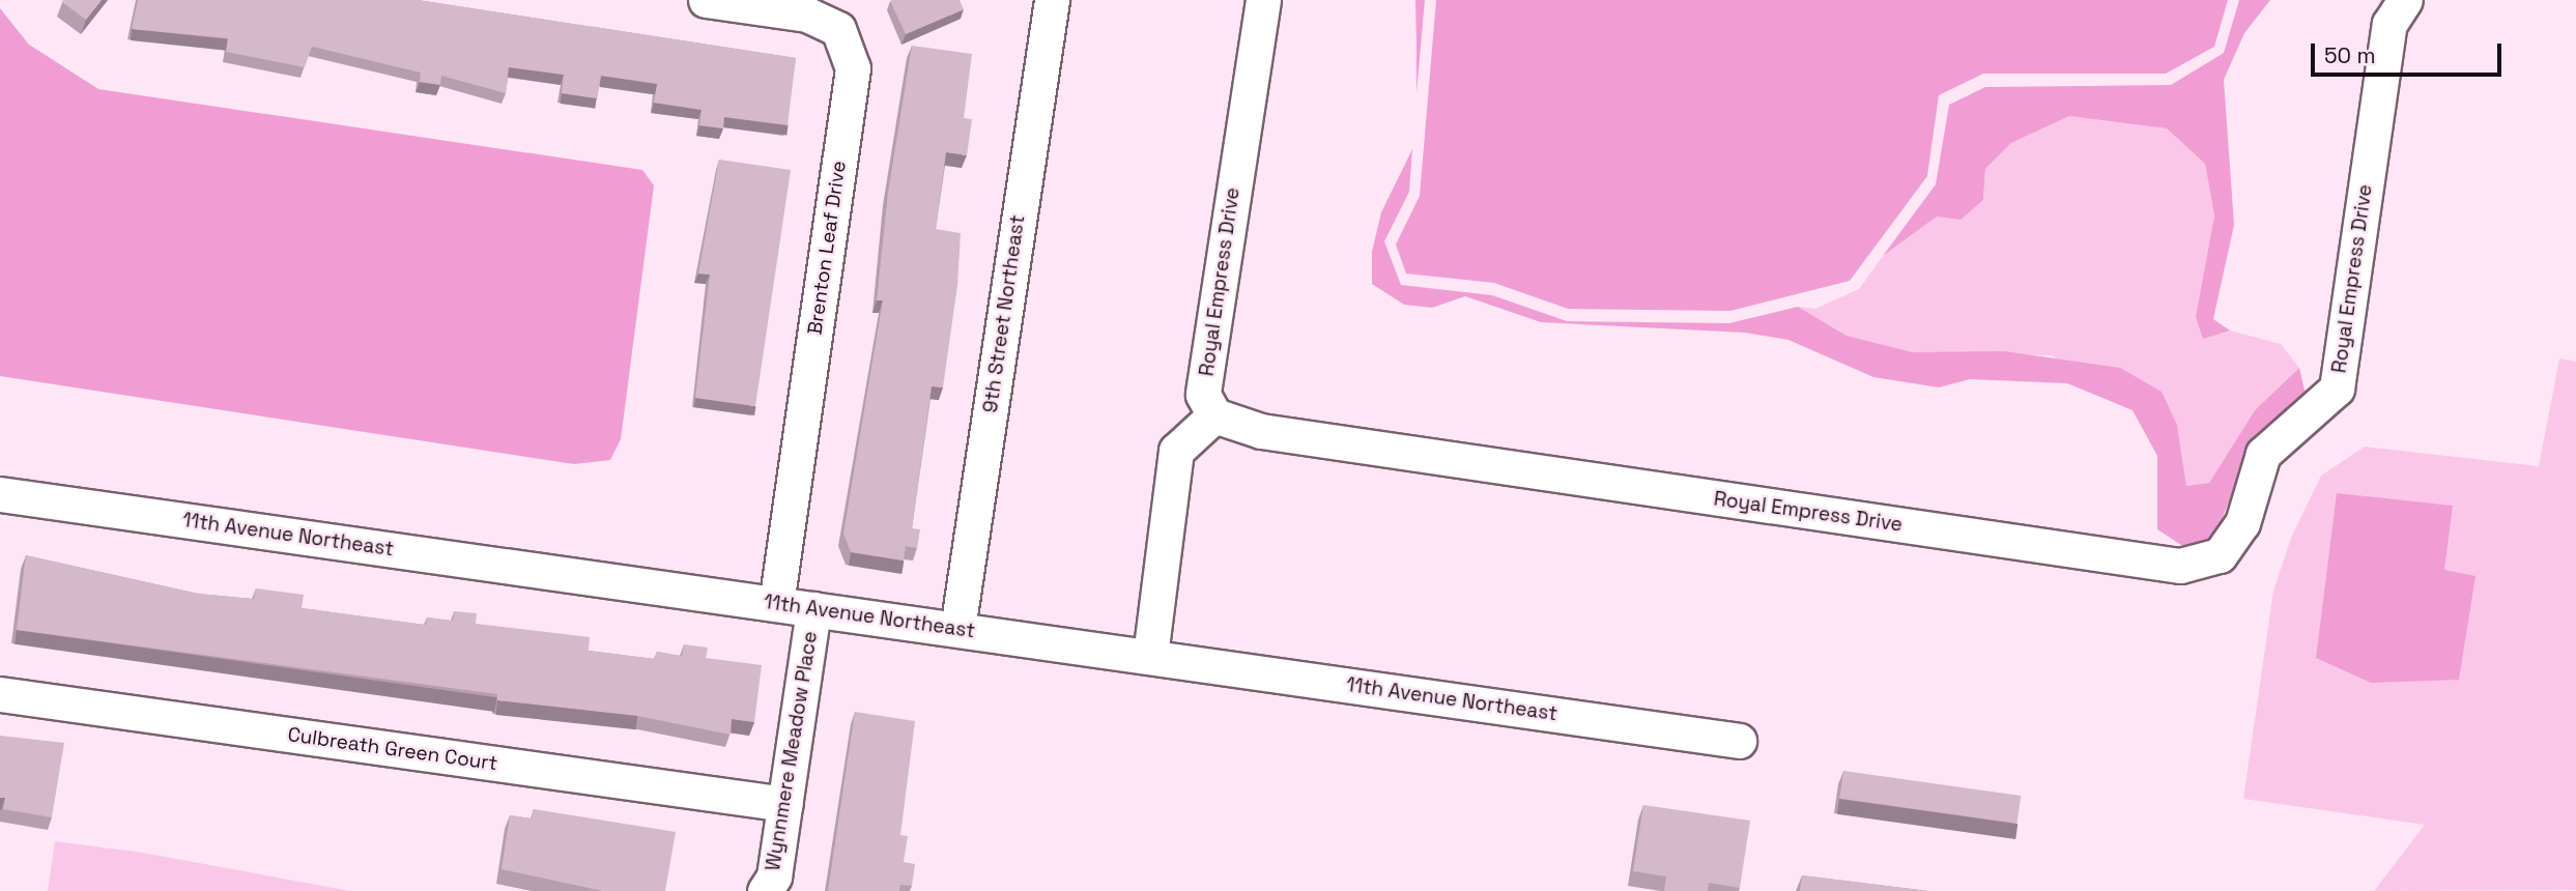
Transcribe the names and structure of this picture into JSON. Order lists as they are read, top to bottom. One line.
{"streets":{"street":["Brenton Leaf Drive","Royal Empress Drive","9th Street Northeast","11th Avenue Northeast","Culbreath Green Court","Wynnmere Meadow Place"]},"crossings":[["Brenton Leaf Drive","11th Avenue Northeast"],["9th Street Northeast","11th Avenue Northeast"],["11th Avenue Northeast","Wynnmere Meadow Place"],["Culbreath Green Court","Wynnmere Meadow Place"]],"scale_bar":"50 m"}
